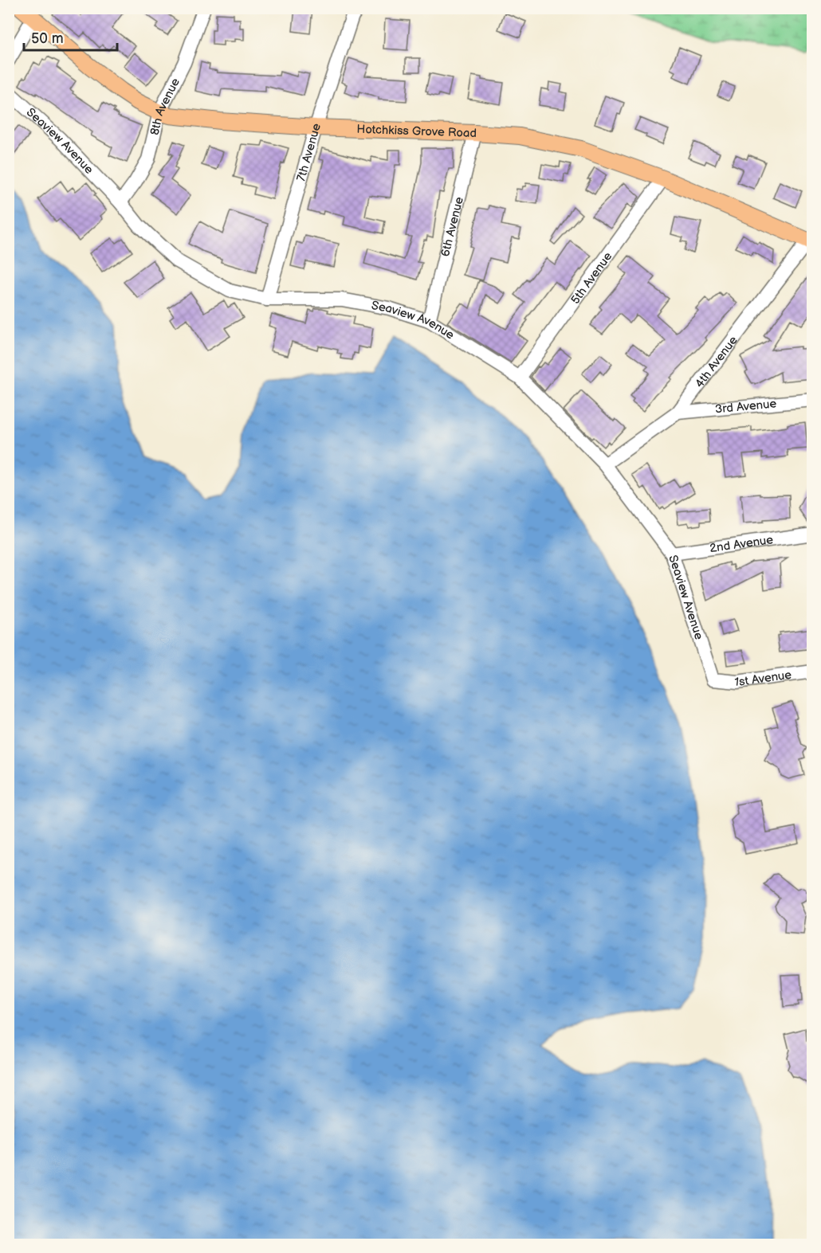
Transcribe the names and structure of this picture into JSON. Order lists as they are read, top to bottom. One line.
{"streets":{"main road":["Hotchkiss Grove Road"],"street":["8th Avenue","Seaview Avenue","7th Avenue","6th Avenue","5th Avenue","4th Avenue","3rd Avenue","2nd Avenue","1st Avenue"]},"crossings":[["8th Avenue","Hotchkiss Grove Road"],["8th Avenue","Seaview Avenue"],["Hotchkiss Grove Road","7th Avenue"],["Hotchkiss Grove Road","6th Avenue"],["Hotchkiss Grove Road","5th Avenue"],["Hotchkiss Grove Road","4th Avenue"],["Seaview Avenue","7th Avenue"],["Seaview Avenue","6th Avenue"],["Seaview Avenue","5th Avenue"],["Seaview Avenue","4th Avenue"],["Seaview Avenue","2nd Avenue"],["Seaview Avenue","1st Avenue"],["4th Avenue","3rd Avenue"]],"scale_bar":"50 m"}
